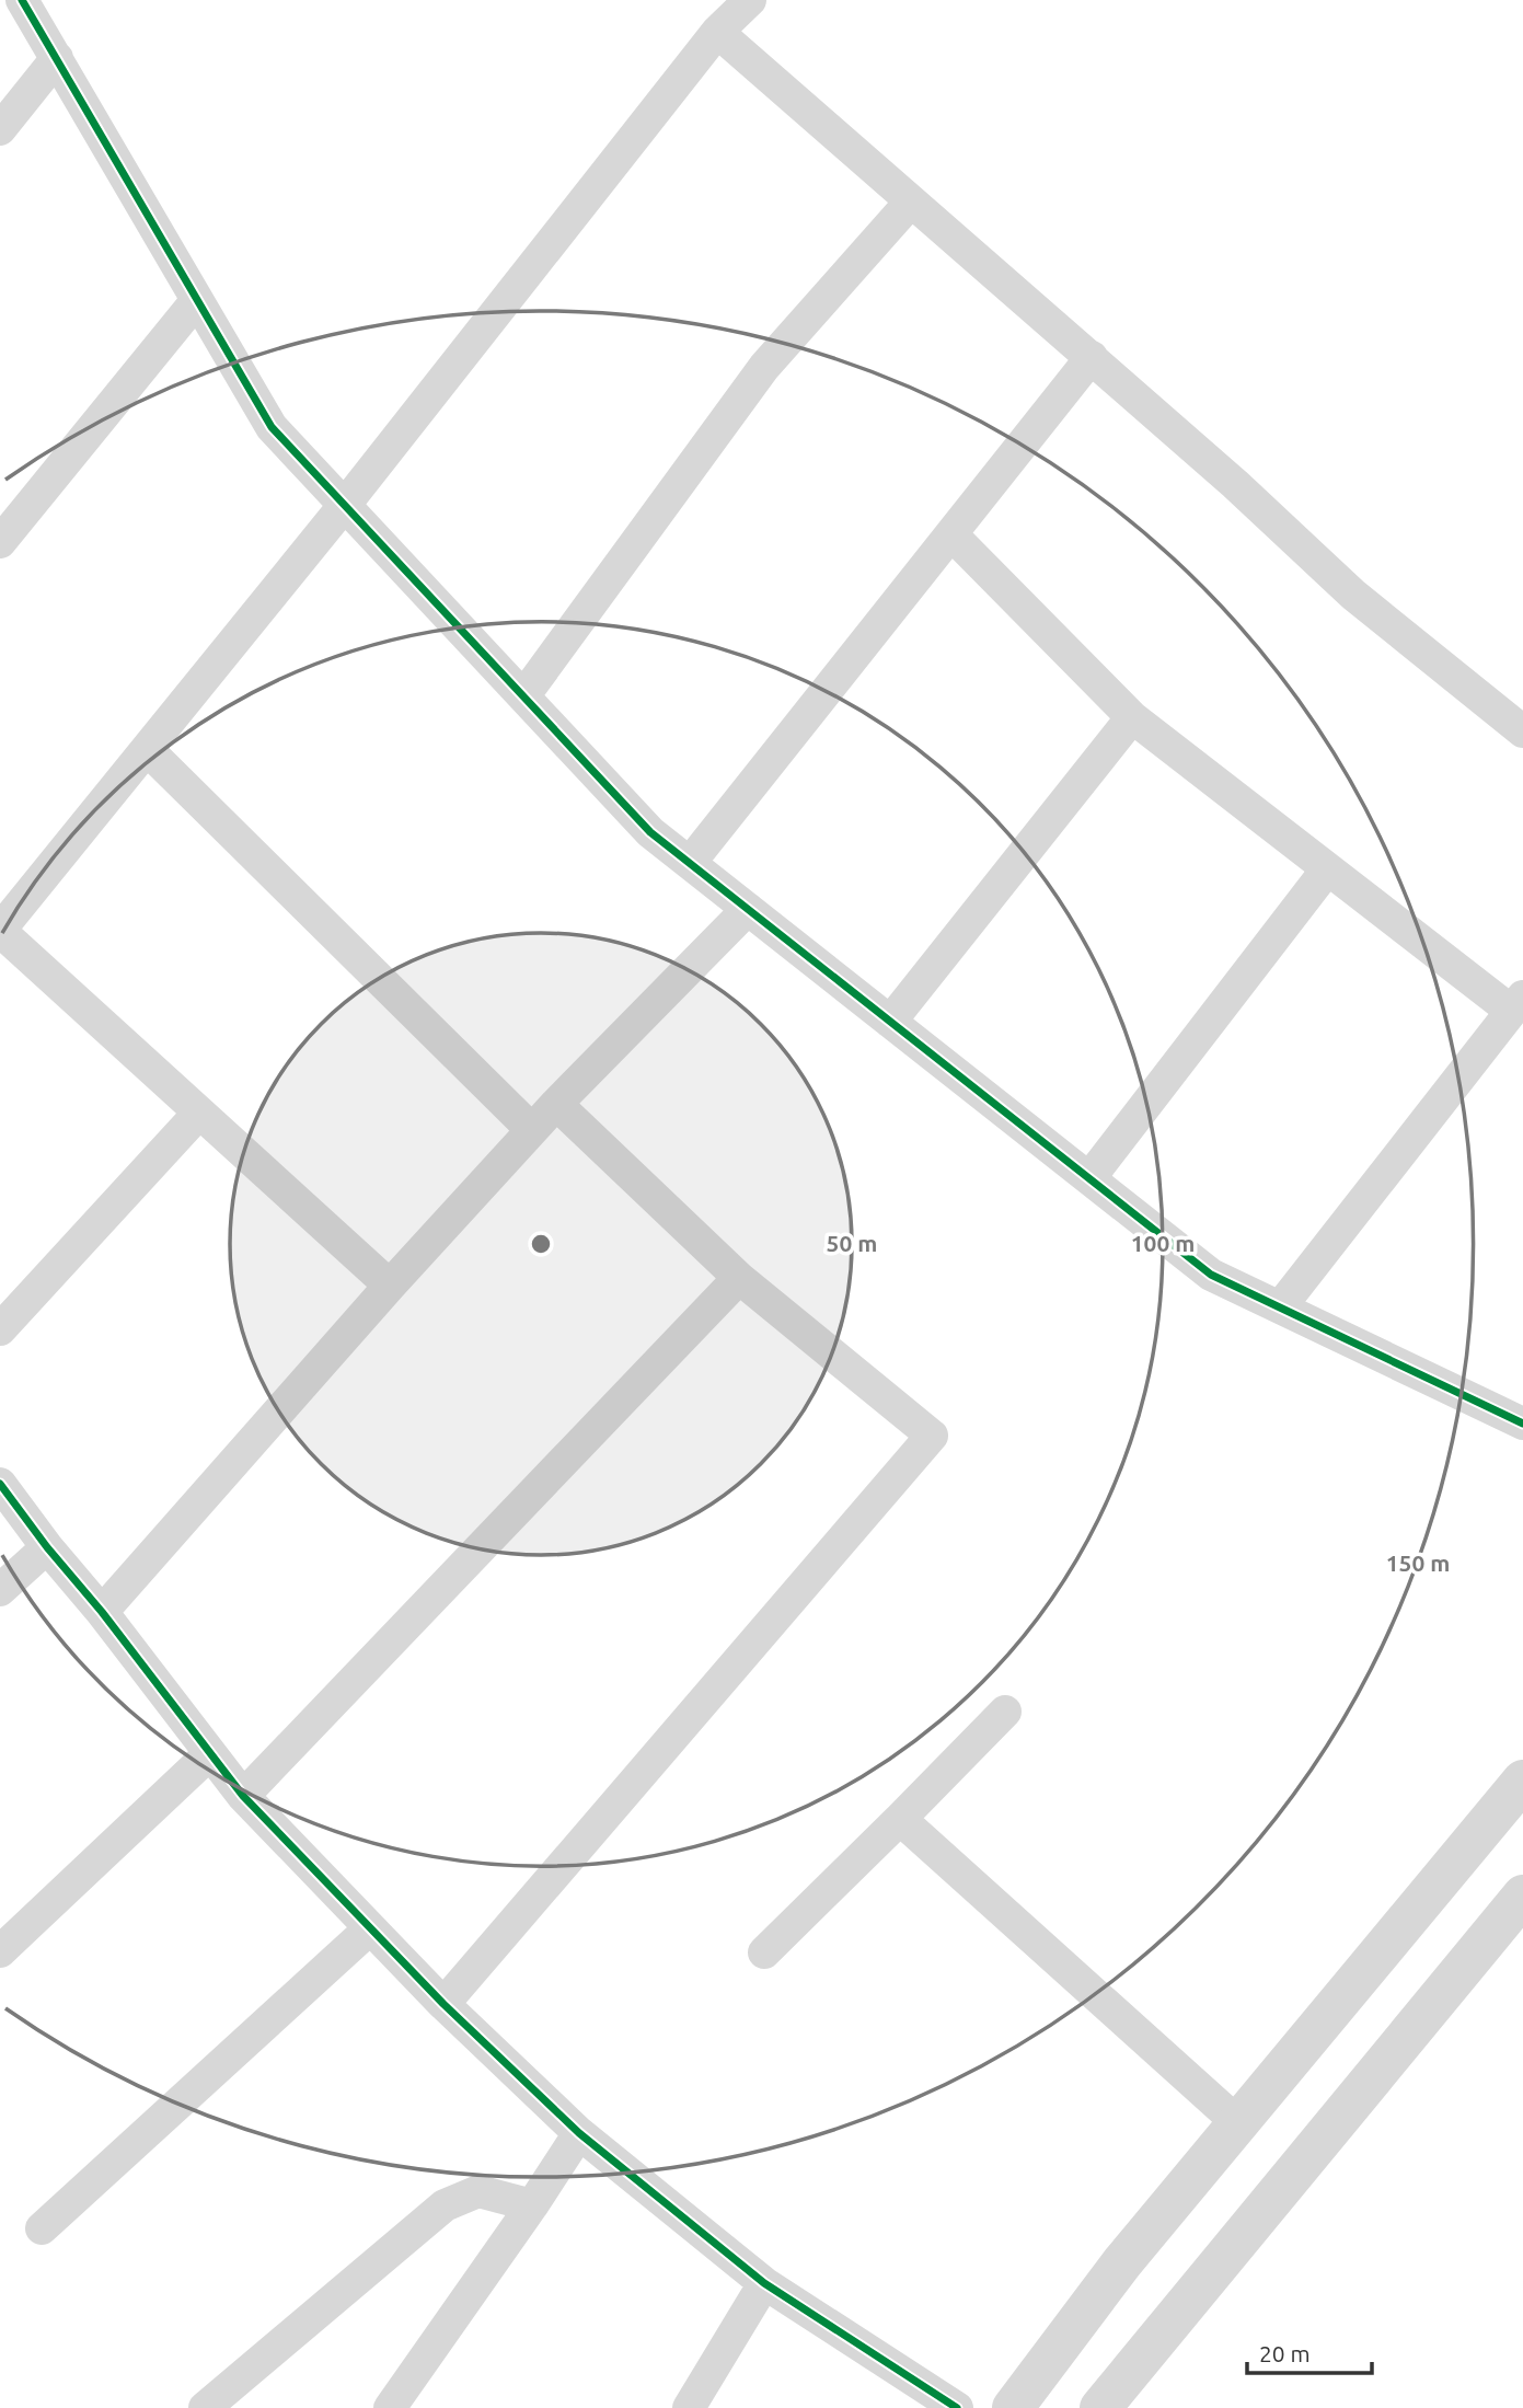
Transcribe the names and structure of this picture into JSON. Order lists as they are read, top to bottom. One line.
{"scale_bar":"20 m","rings":["50 m","100 m","150 m"]}
